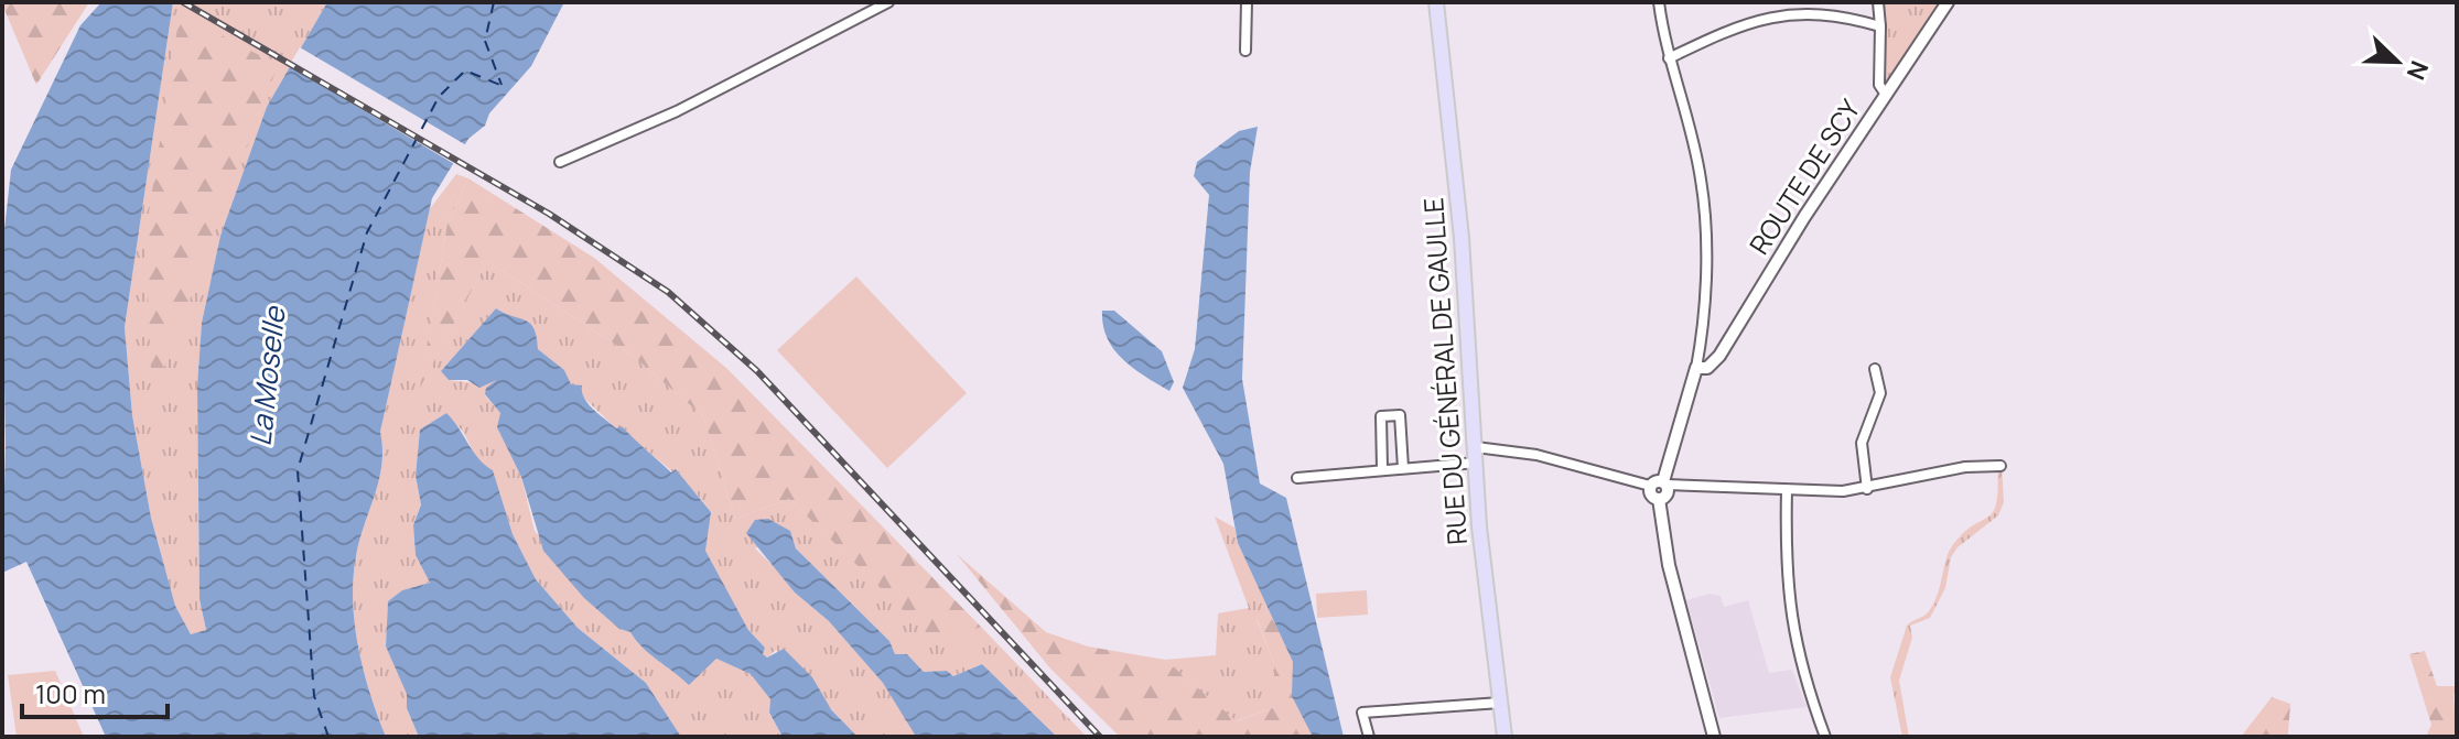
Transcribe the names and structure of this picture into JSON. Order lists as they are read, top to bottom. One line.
{"streets":{"main road":["RUE DU GÉNÉRAL DE GAULLE"],"street":["ROUTE DE SCY"]},"water":["La Moselle"],"scale_bar":"100 m","north":"bottom right"}
